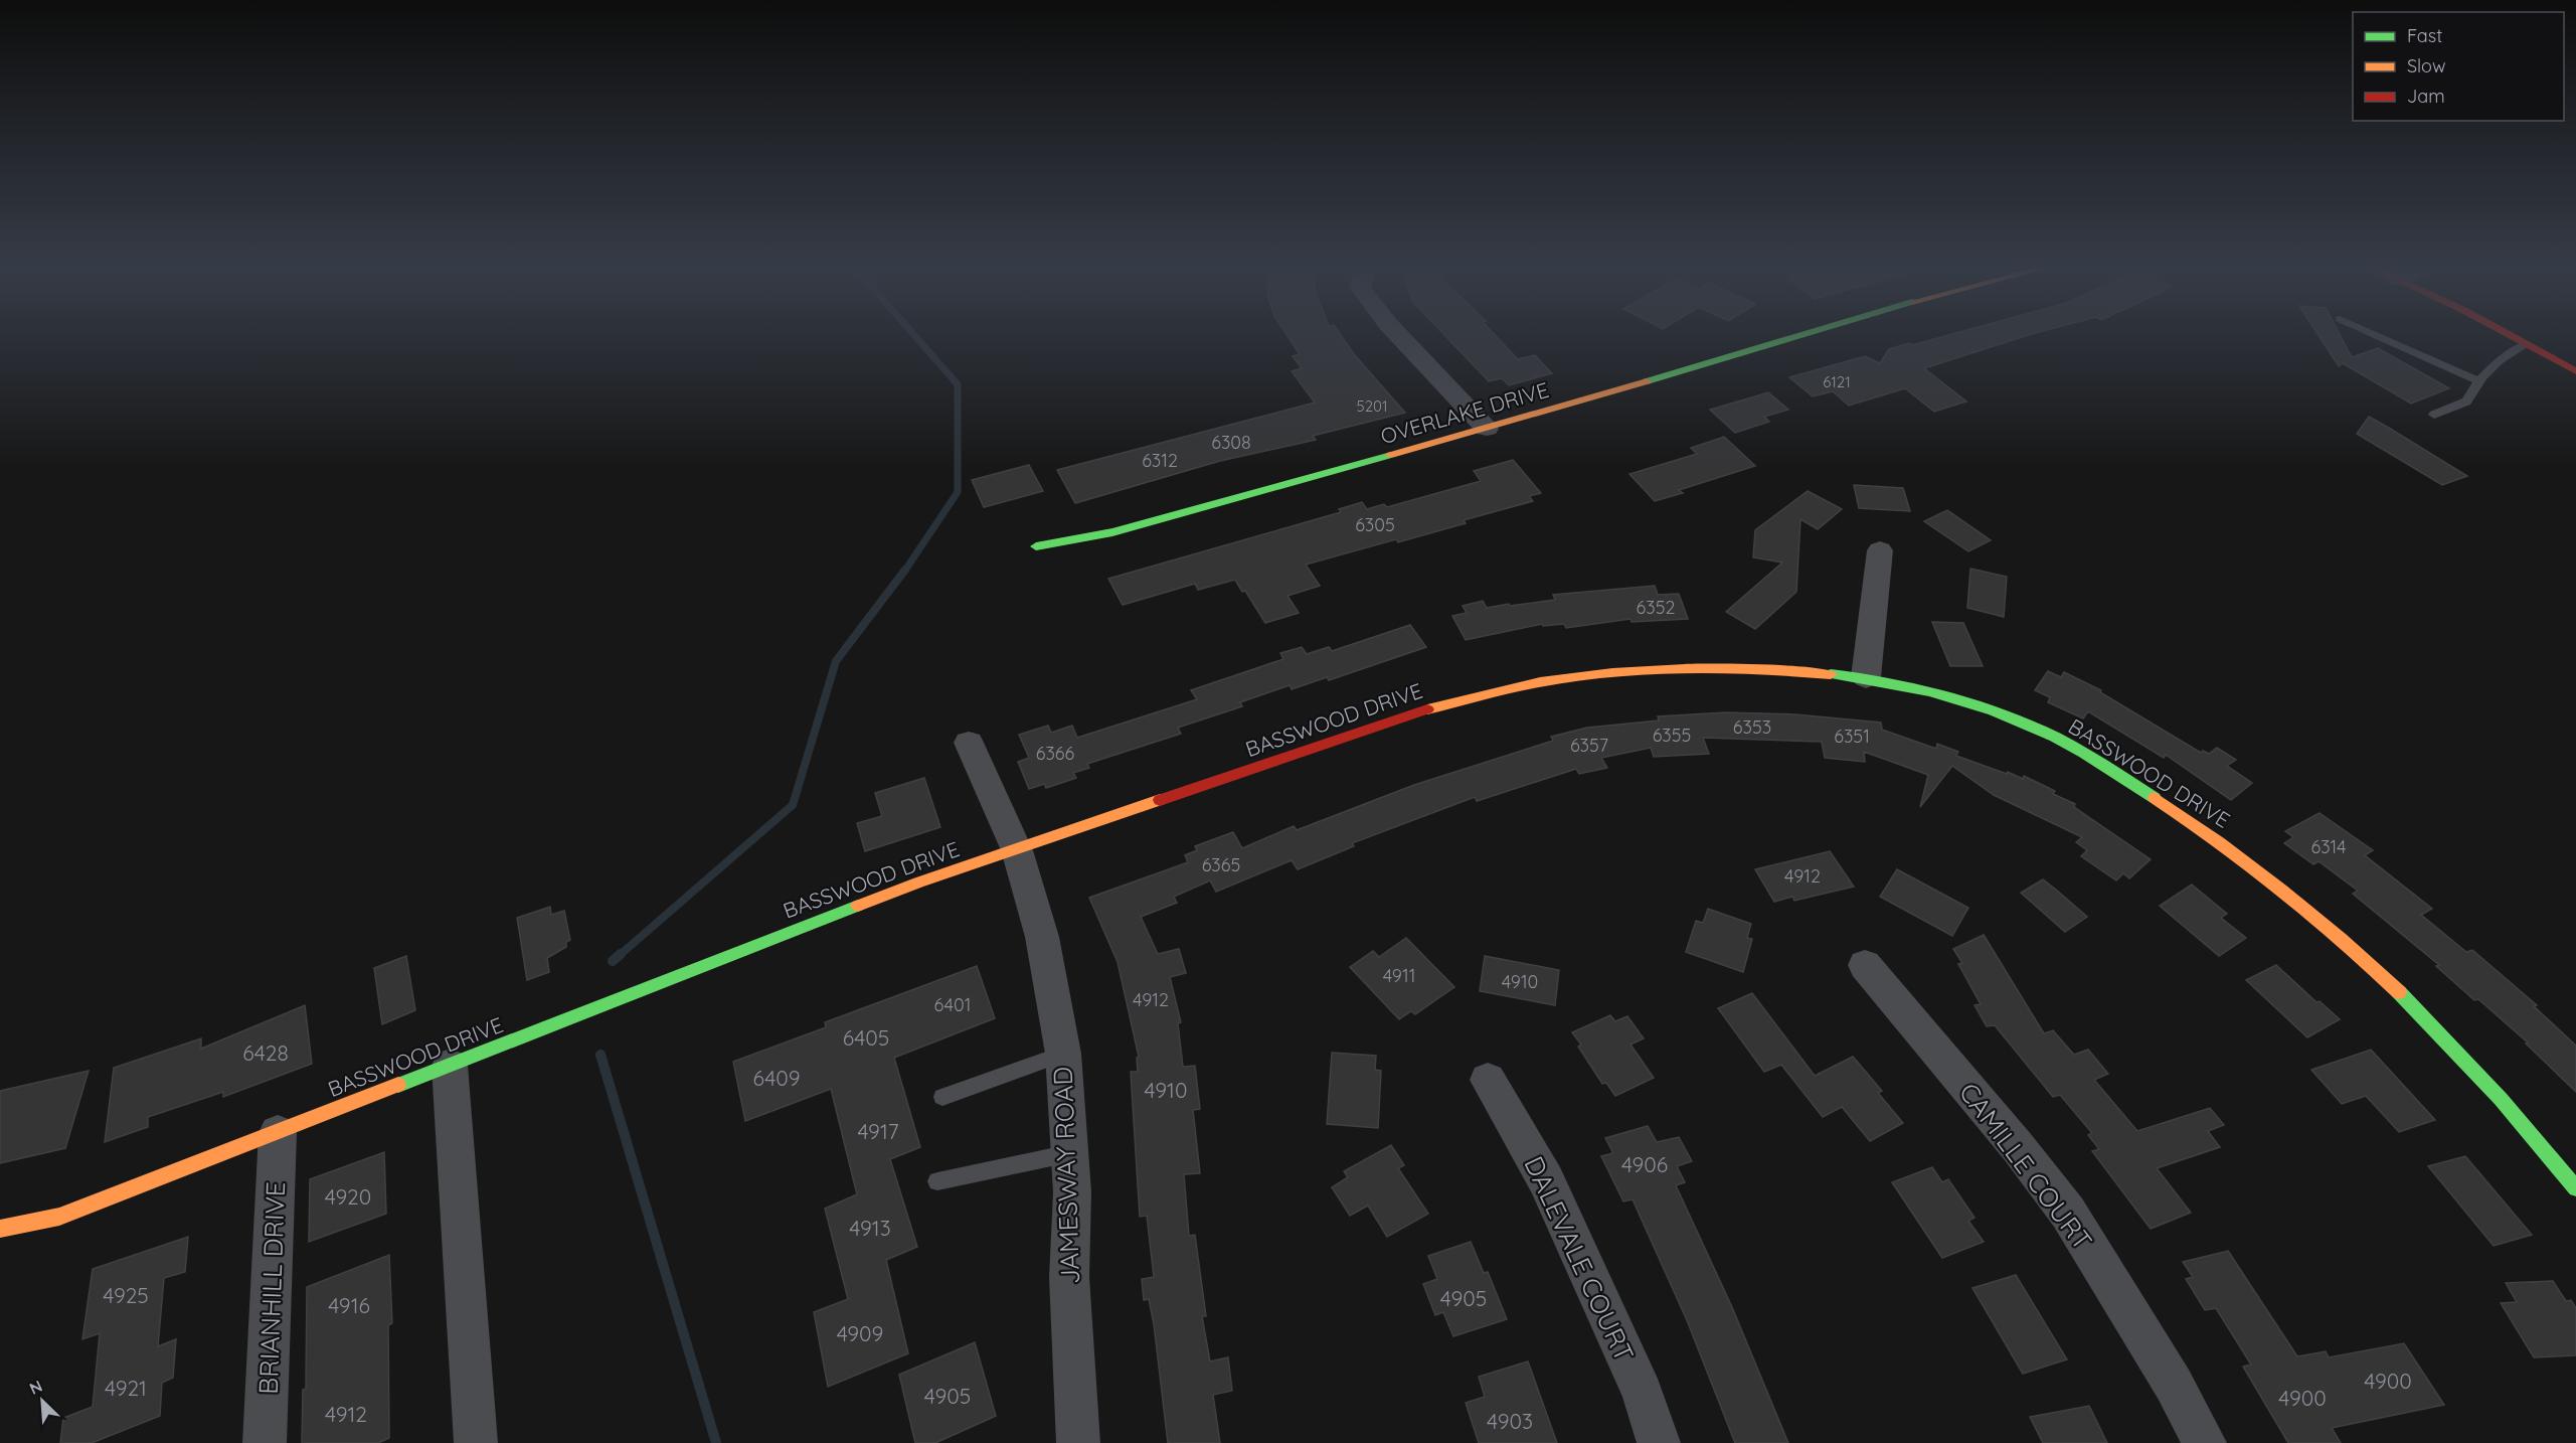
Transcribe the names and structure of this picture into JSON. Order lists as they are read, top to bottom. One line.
{"streets":{"street":["OVERLAKE DRIVE","BASSWOOD DRIVE","CAMILLE COURT","JAMESWAY ROAD","DALEVALE COURT","BRIANHILL DRIVE"]},"crossings":[["BASSWOOD DRIVE","JAMESWAY ROAD"],["BASSWOOD DRIVE","BRIANHILL DRIVE"]],"house_numbers":["6121","5201","6308","6312","6305","6352","6353","6355","6351","6357","6366","6314","6365","4912","4911","4910","4912","6401","6405","6428","6409","4910","4917","4906","4920","4913","4925","4905","4916","4909","4900","4921","4905","4900","4912","4903"],"legend":["Fast","Slow","Jam"],"north":"top left"}
